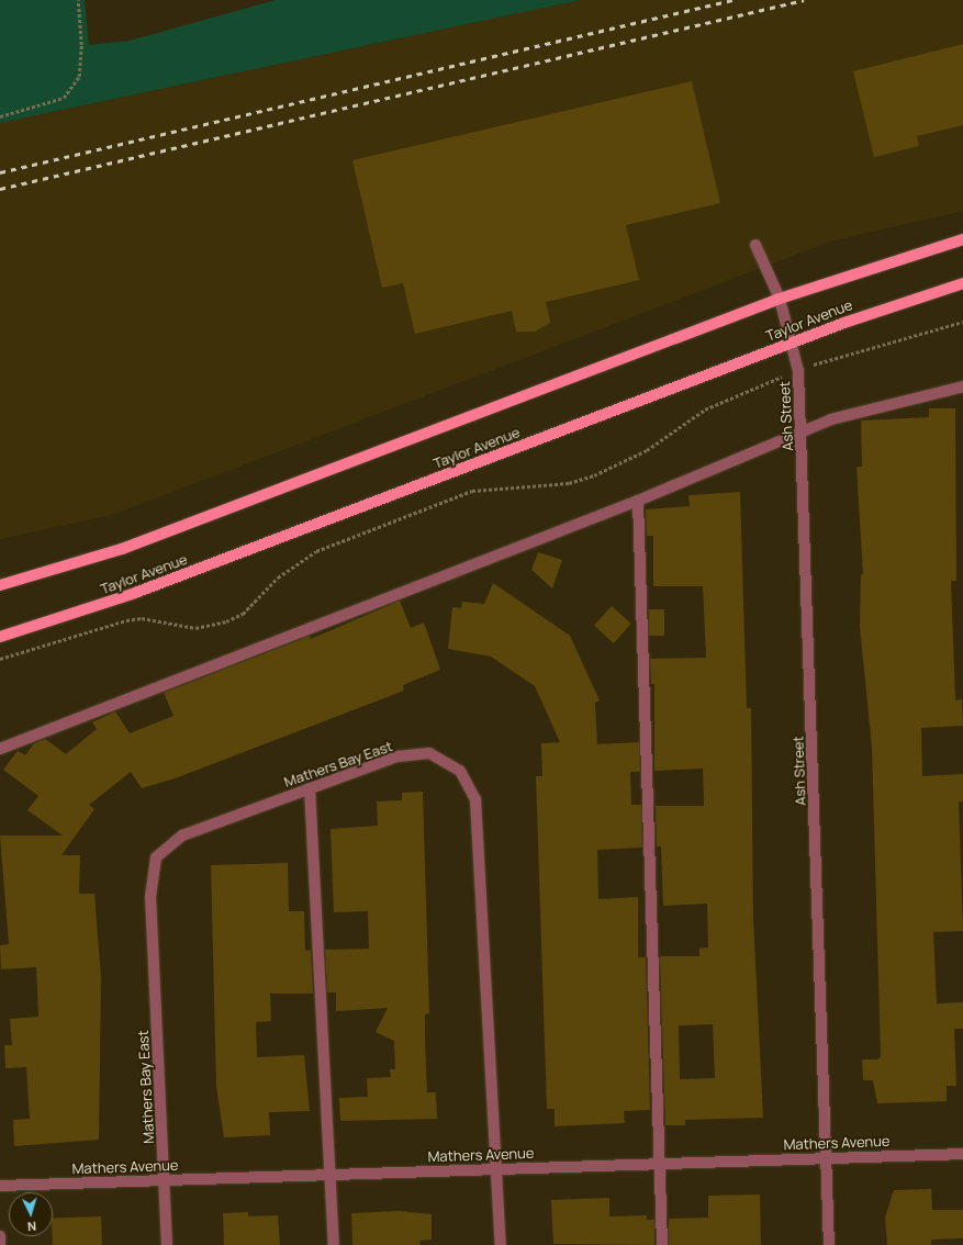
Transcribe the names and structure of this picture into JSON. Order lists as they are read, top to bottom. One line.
{"streets":{"main road":["Taylor Avenue"],"street":["Ash Street","Mathers Bay East","Mathers Avenue"]},"crossings":[["Taylor Avenue","Ash Street"],["Ash Street","Mathers Avenue"],["Mathers Bay East","Mathers Avenue"]],"north":"bottom"}
